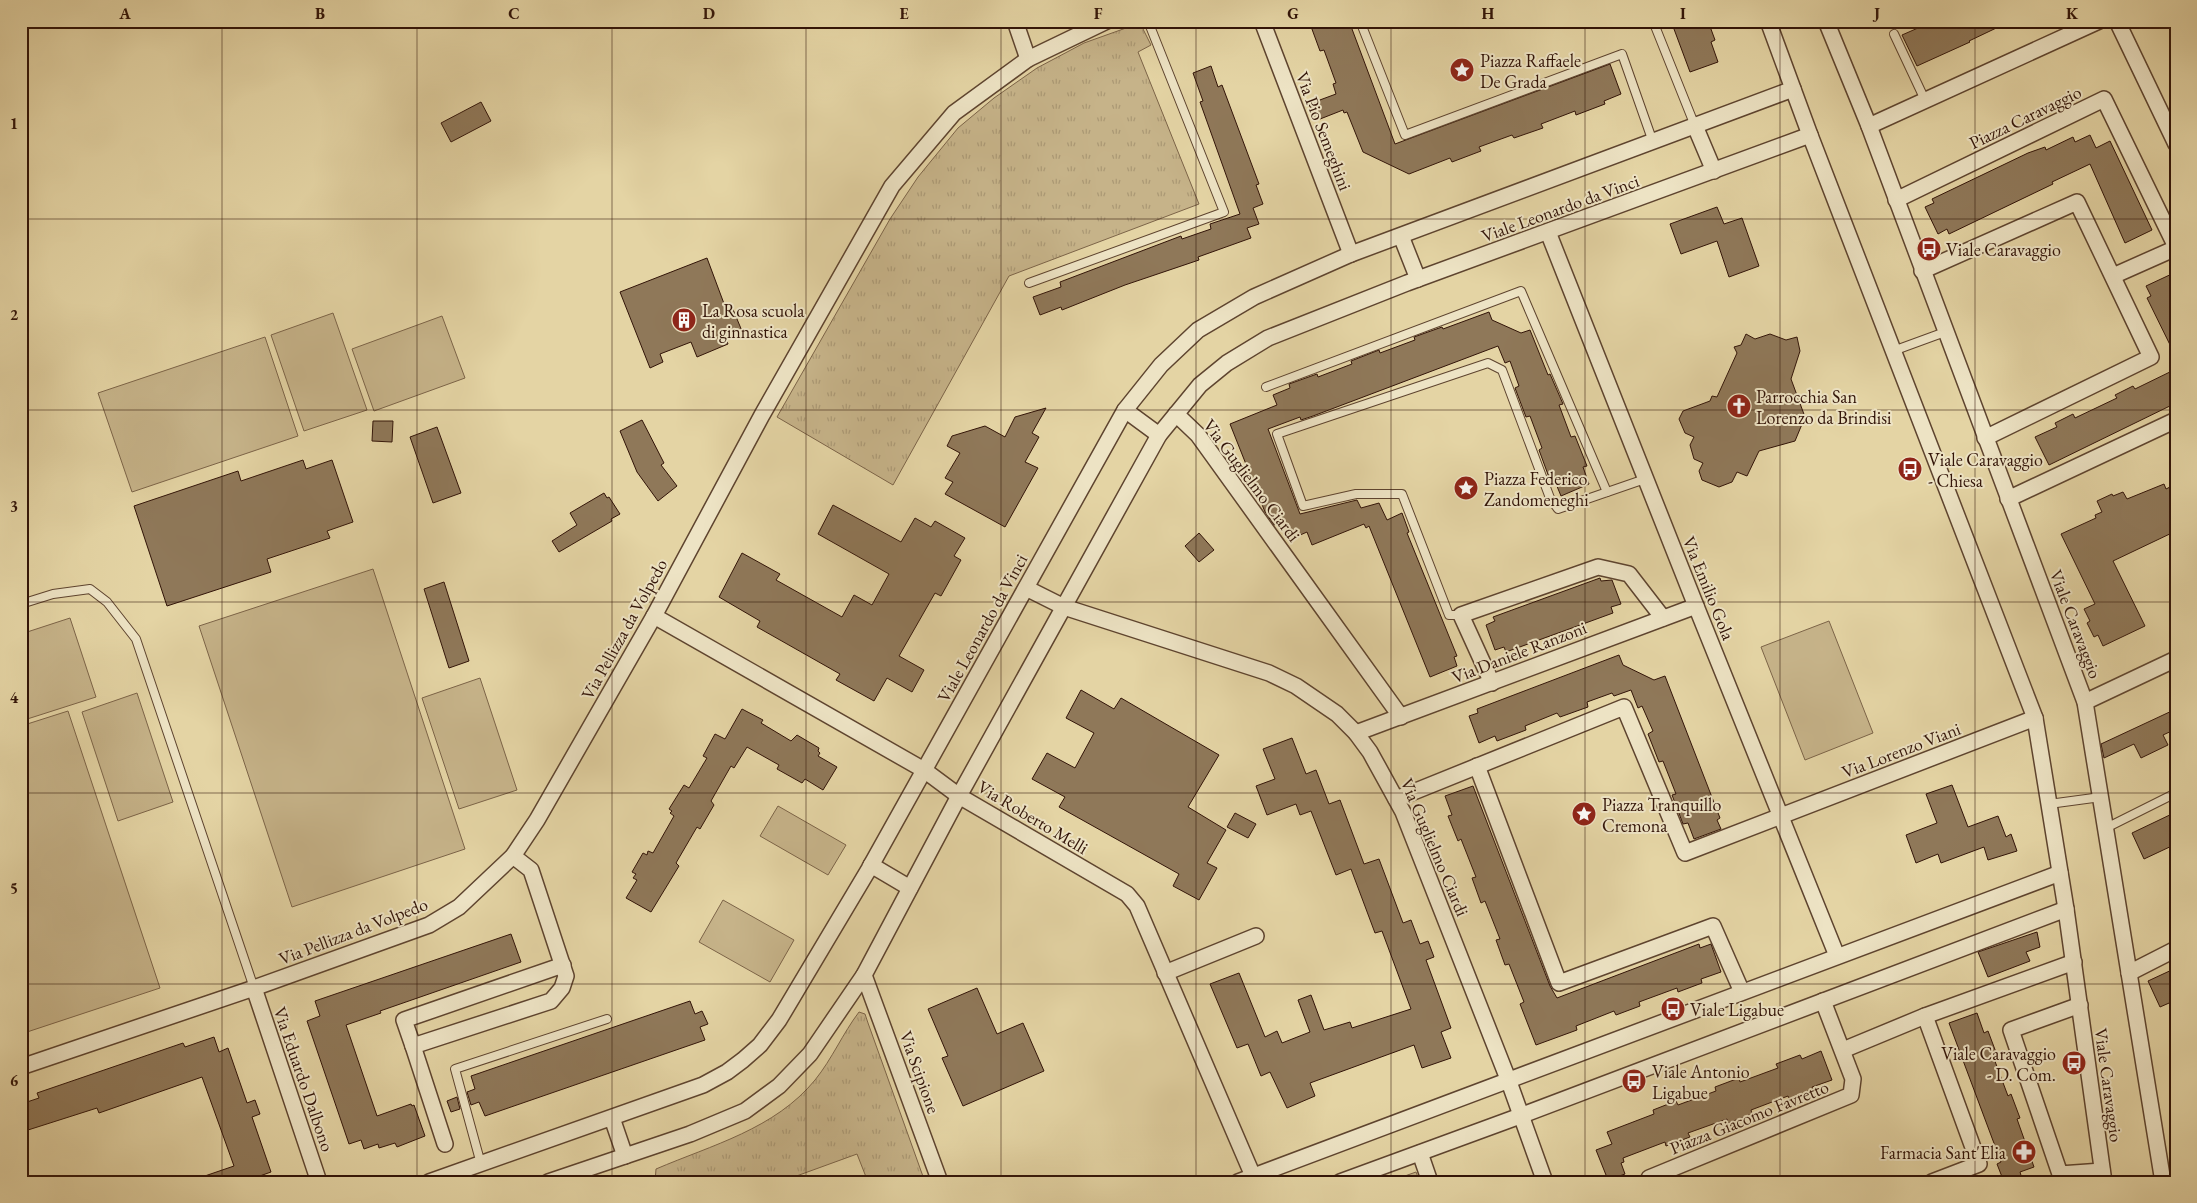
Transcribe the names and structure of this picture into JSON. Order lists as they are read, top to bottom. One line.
{"streets":{"street":["Piazza Caravaggio","Via Pio Semeghini","Viale Leonardo da Vinci","Via Guglielmo Ciardi","Via Emilio Gola","Viale Caravaggio","Via Pellizza da Volpedo","Via Daniele Ranzoni","Via Lorenzo Viani","Via Roberto Melli","Via Scipione","Via Eduardo Dalbono","Piazza Giacomo Favretto"]},"crossings":[["Piazza Caravaggio","Viale Caravaggio"],["Via Pio Semeghini","Viale Leonardo da Vinci"],["Viale Leonardo da Vinci","Via Guglielmo Ciardi"],["Viale Leonardo da Vinci","Via Emilio Gola"],["Viale Leonardo da Vinci","Viale Caravaggio"],["Viale Leonardo da Vinci","Via Roberto Melli"],["Viale Leonardo da Vinci","Via Scipione"],["Via Guglielmo Ciardi","Via Daniele Ranzoni"],["Via Emilio Gola","Via Daniele Ranzoni"],["Via Emilio Gola","Via Lorenzo Viani"],["Viale Caravaggio","Via Lorenzo Viani"],["Via Pellizza da Volpedo","Via Roberto Melli"],["Via Pellizza da Volpedo","Via Eduardo Dalbono"]],"places":{"place":["Piazza Raffaele De Grada","Piazza Federico Zandomeneghi","Piazza Tranquillo Cremona"],"bus stop":["Viale Caravaggio","Viale Caravaggio - Chiesa","Viale Ligabue","Viale Caravaggio - D. Com.","Viale Antonio Ligabue"],"building":["La Rosa scuola di ginnastica"],"church":["Parrocchia San Lorenzo da Brindisi"],"pharmacy":["Farmacia Sant'Elia"]},"grid":{"columns":["A","B","C","D","E","F","G","H","I","J","K"],"rows":["1","2","3","4","5","6"]}}
